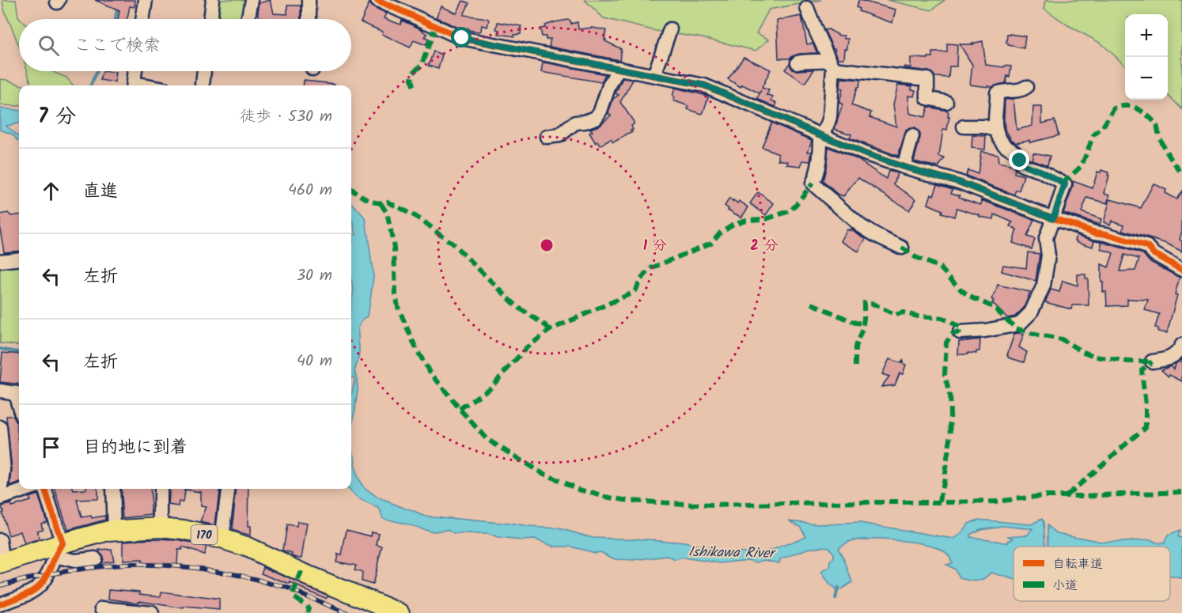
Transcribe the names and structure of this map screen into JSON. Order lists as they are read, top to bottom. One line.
{"streets":{"highway":["170"]},"water":["Ishikawa River"],"legend":["自転車道","小道"],"page":{"map_buttons":["+","−"],"search":"ここで検索","heading":["7 分","徒歩 · 530 m"],"list":[["直進","460 m"],["左折","30 m"],["左折","40 m"],"目的地に到着"]},"rings":["1 分","2 分"]}
